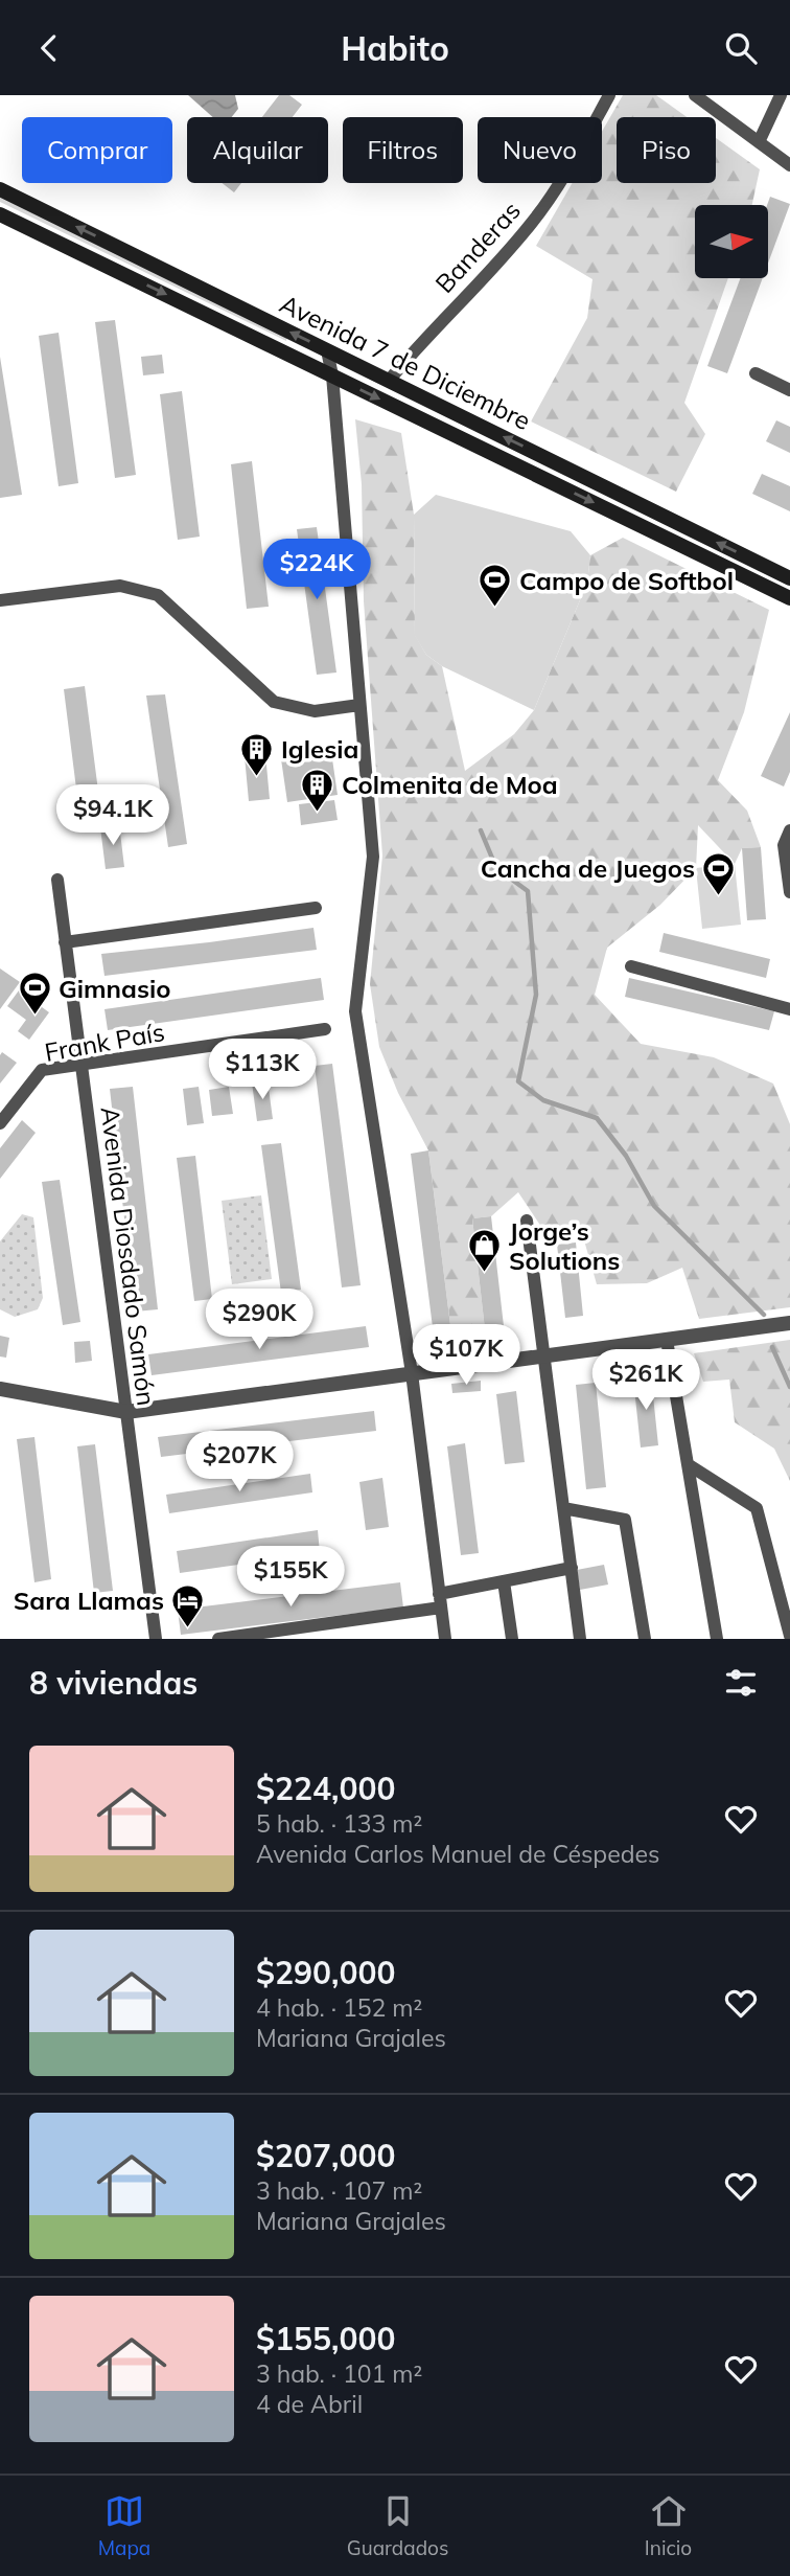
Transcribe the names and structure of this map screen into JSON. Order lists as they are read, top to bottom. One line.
{"streets":{"main road":["Avenida 7 de Diciembre"],"street":["Banderas","Frank País","Avenida Diosdado Samón"]},"crossings":[["Banderas","Avenida 7 de Diciembre"],["Frank País","Avenida Diosdado Samón"]],"places":{"sports":["Campo de Softbol","Cancha de Juegos","Gimnasio"],"building":["Iglesia","Colmenita de Moa"],"shop":["Jorge’s Solutions"],"hotel":["Sara Llamas"]},"north":"right","page":{"header":"Habito","chip":["Comprar","Alquilar","Filtros","Nuevo","Piso"],"price":["$224K","$94.1K","$113K","$290K","$107K","$261K","$207K","$155K"],"heading":"8 viviendas","list":[{"name":"$224,000","note":"5 hab. · 133 m² · Avenida Carlos Manuel de Céspedes"},{"name":"$290,000","note":"4 hab. · 152 m² · Mariana Grajales"},{"name":"$207,000","note":"3 hab. · 107 m² · Mariana Grajales"},{"name":"$155,000","note":"3 hab. · 101 m² · 4 de Abril"}],"tabs":["Mapa","Guardados","Inicio"]}}
